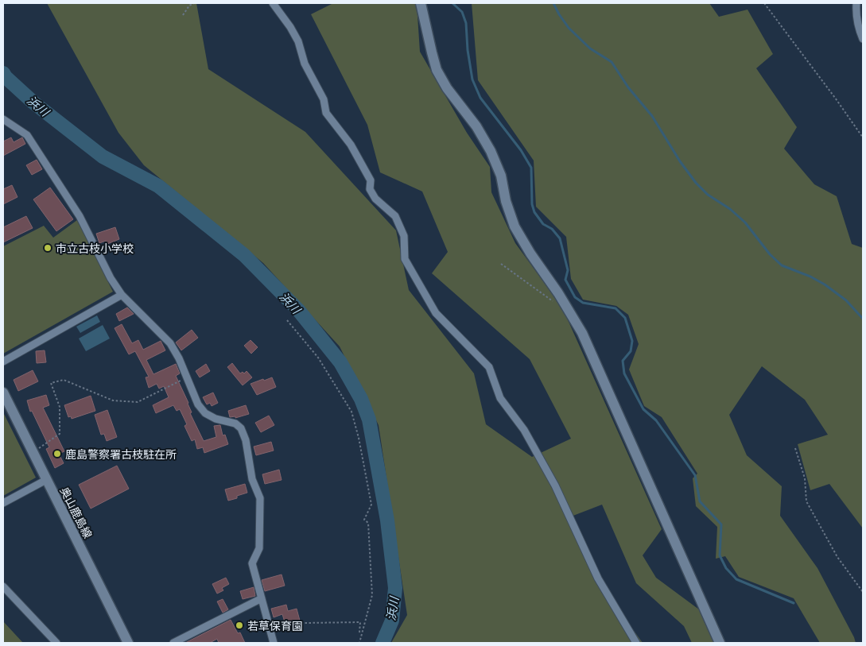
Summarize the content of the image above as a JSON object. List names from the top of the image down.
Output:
{
  "streets": {
    "street": ["奥山鹿島線"]
  },
  "water": ["浜川"],
  "places": ["市立古枝小学校", "鹿島警察署古枝駐在所", "若草保育園"]
}
